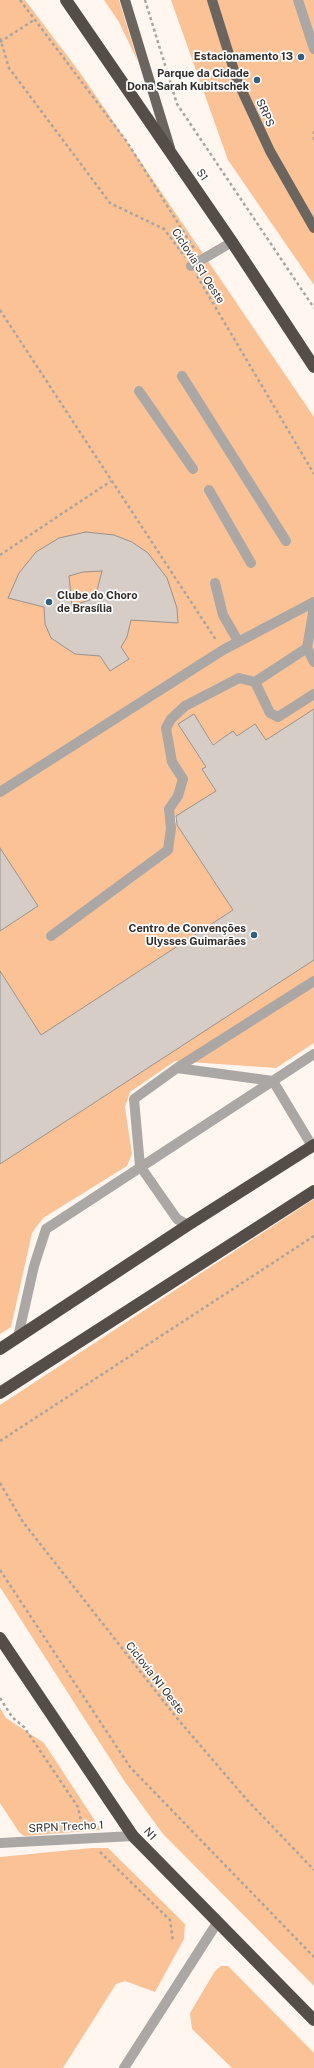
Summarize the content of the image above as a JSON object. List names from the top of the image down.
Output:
{
  "streets": {
    "highway": ["S1", "N1"],
    "main road": ["SRPS"],
    "lane": ["SRPN Trecho 1"],
    "path": ["Ciclovia S1 Oeste", "Ciclovia N1 Oeste"]
  },
  "crossings": [
    ["SRPN Trecho 1", "N1"]
  ],
  "places": [
    "Estacionamento 13",
    "Parque da Cidade Dona Sarah Kubitschek",
    "Clube do Choro de Brasília",
    "Centro de Convenções Ulysses Guimarães"
  ]
}
